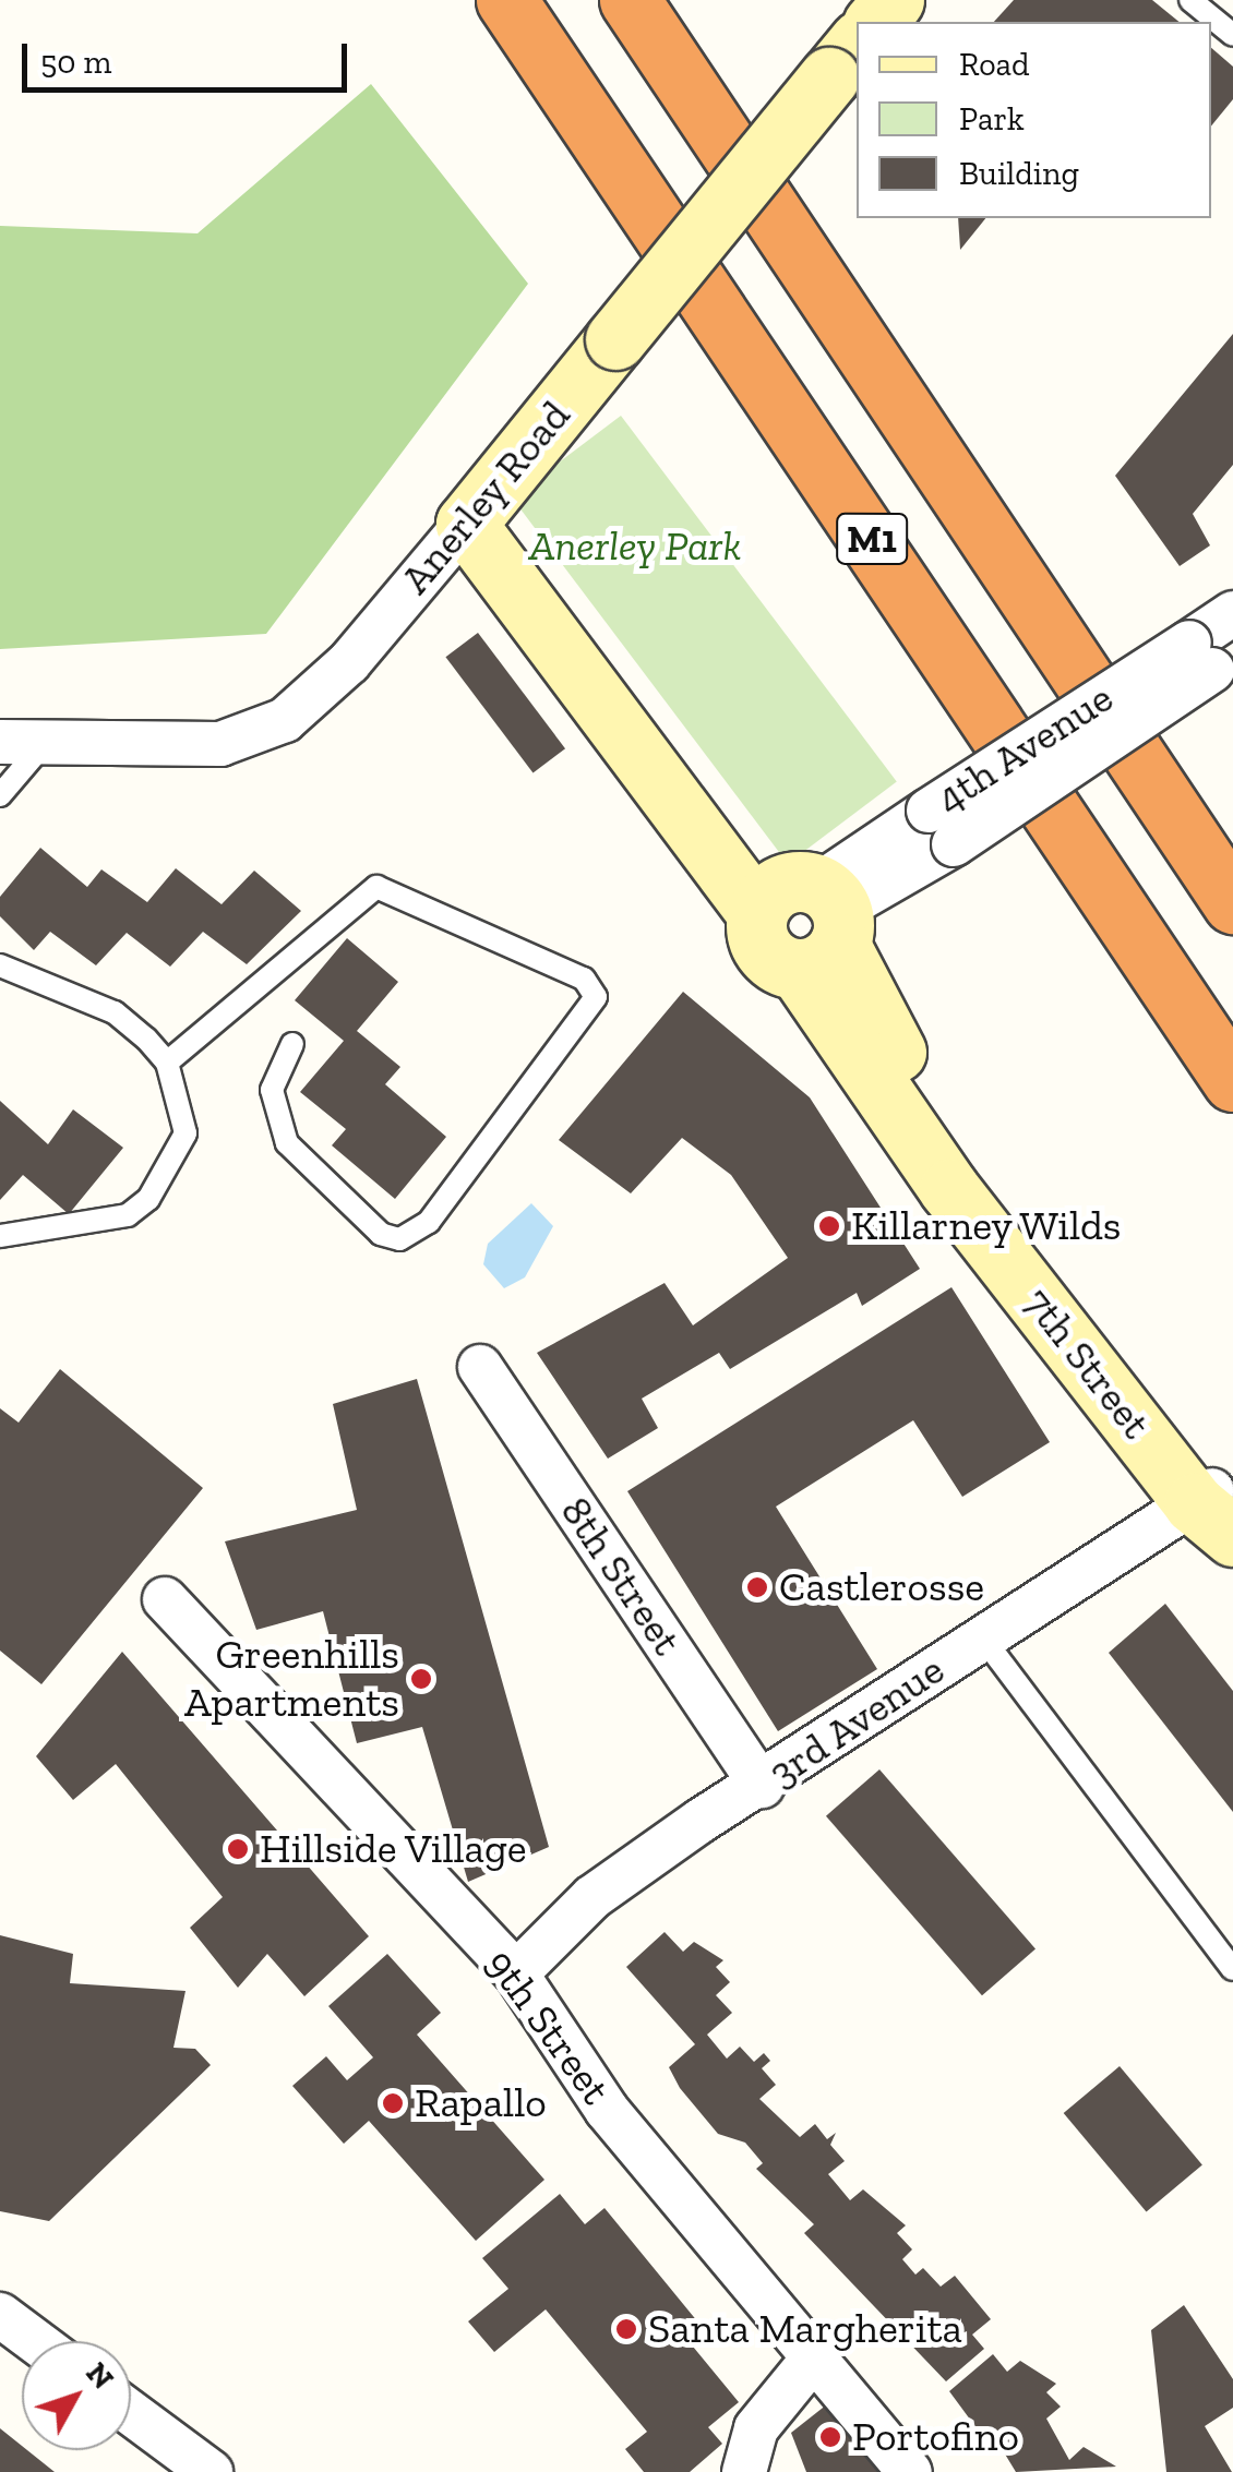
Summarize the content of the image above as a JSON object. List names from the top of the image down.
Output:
{
  "streets": {
    "highway": ["M1"],
    "street": [
      "Anerley Road",
      "4th Avenue",
      "7th Street",
      "8th Street",
      "3rd Avenue",
      "9th Street"
    ]
  },
  "crossings": [
    ["Anerley Road", "7th Street"],
    ["4th Avenue", "7th Street"],
    ["7th Street", "3rd Avenue"],
    ["8th Street", "3rd Avenue"],
    ["3rd Avenue", "9th Street"]
  ],
  "parks": ["Anerley Park"],
  "places": [
    "Killarney Wilds",
    "Castlerosse",
    "Greenhills Apartments",
    "Hillside Village",
    "Rapallo",
    "Santa Margherita",
    "Portofino"
  ],
  "legend": ["Road", "Park", "Building"],
  "scale_bar": "50 m",
  "north": "top right"
}
